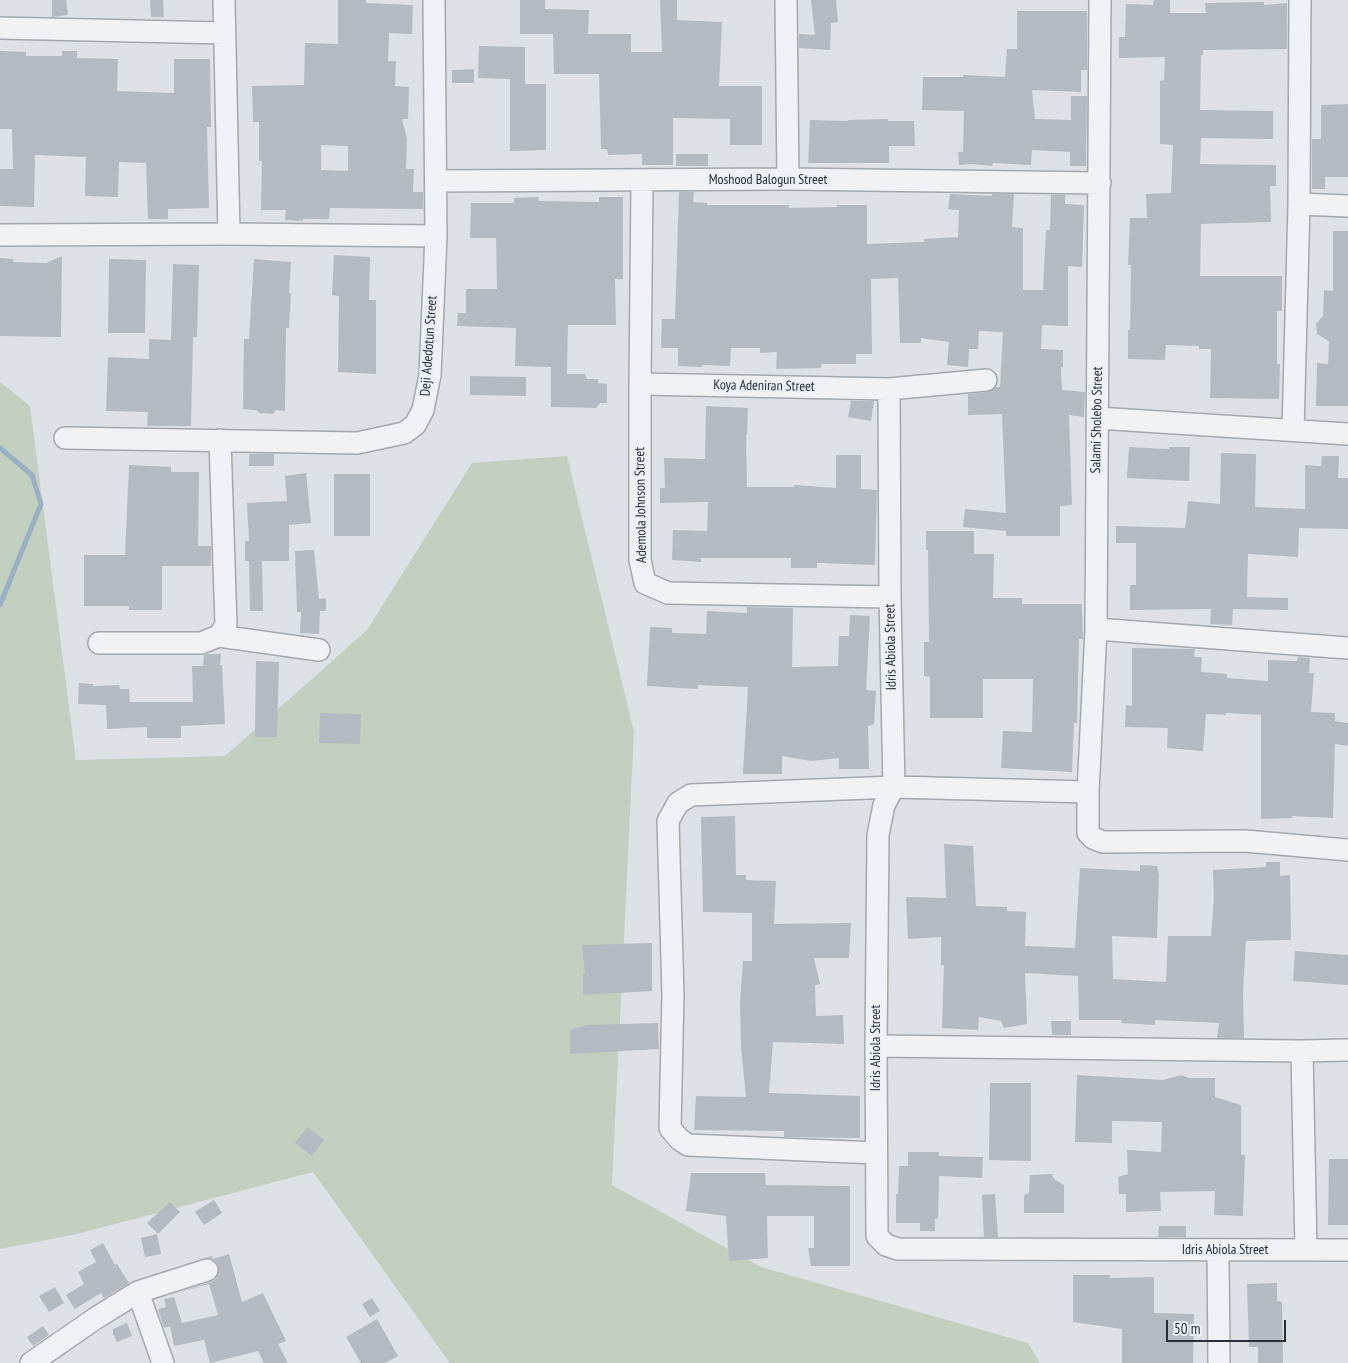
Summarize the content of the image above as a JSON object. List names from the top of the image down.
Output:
{
  "streets": {
    "street": [
      "Moshood Balogun Street",
      "Deji Adedotun Street",
      "Koya Adeniran Street",
      "Salami Sholebo Street",
      "Ademola Johnson Street",
      "Idris Abiola Street"
    ]
  },
  "crossings": [
    ["Moshood Balogun Street", "Deji Adedotun Street"],
    ["Moshood Balogun Street", "Salami Sholebo Street"],
    ["Moshood Balogun Street", "Ademola Johnson Street"],
    ["Koya Adeniran Street", "Ademola Johnson Street"],
    ["Koya Adeniran Street", "Idris Abiola Street"],
    ["Ademola Johnson Street", "Idris Abiola Street"]
  ],
  "scale_bar": "50 m"
}
